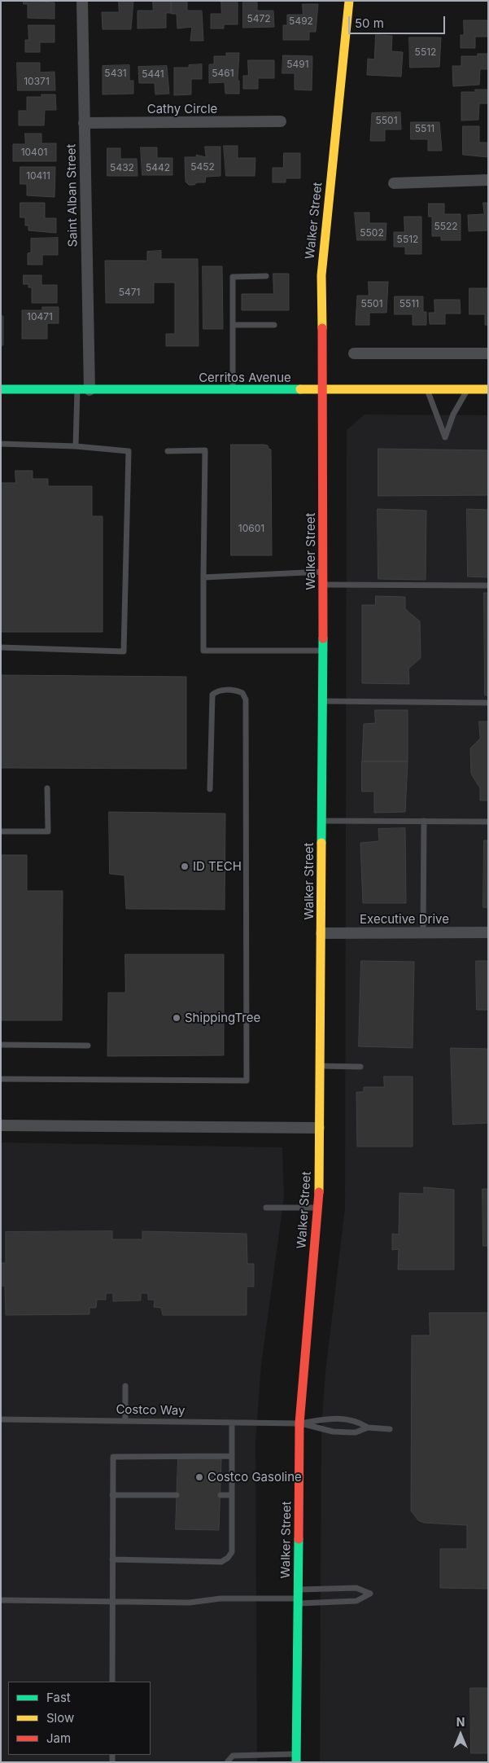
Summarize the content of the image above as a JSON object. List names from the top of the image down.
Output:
{
  "streets": {
    "main road": ["Walker Street", "Cerritos Avenue"],
    "street": ["Cathy Circle", "Saint Alban Street", "Executive Drive"],
    "lane": ["Costco Way"]
  },
  "crossings": [
    ["Cathy Circle", "Saint Alban Street"],
    ["Saint Alban Street", "Cerritos Avenue"],
    ["Walker Street", "Cerritos Avenue"],
    ["Walker Street", "Executive Drive"],
    ["Walker Street", "Costco Way"]
  ],
  "places": ["ID TECH", "ShippingTree", "Costco Gasoline"],
  "house_numbers": [
    "5472",
    "5492",
    "5512",
    "5491",
    "5431",
    "5461",
    "5441",
    "10371",
    "5501",
    "5511",
    "10401",
    "5452",
    "5432",
    "5442",
    "10411",
    "5522",
    "5502",
    "5512",
    "5471",
    "5501",
    "5511",
    "10471",
    "10601"
  ],
  "legend": ["Fast", "Slow", "Jam"],
  "scale_bar": "50 m",
  "north": "top"
}
